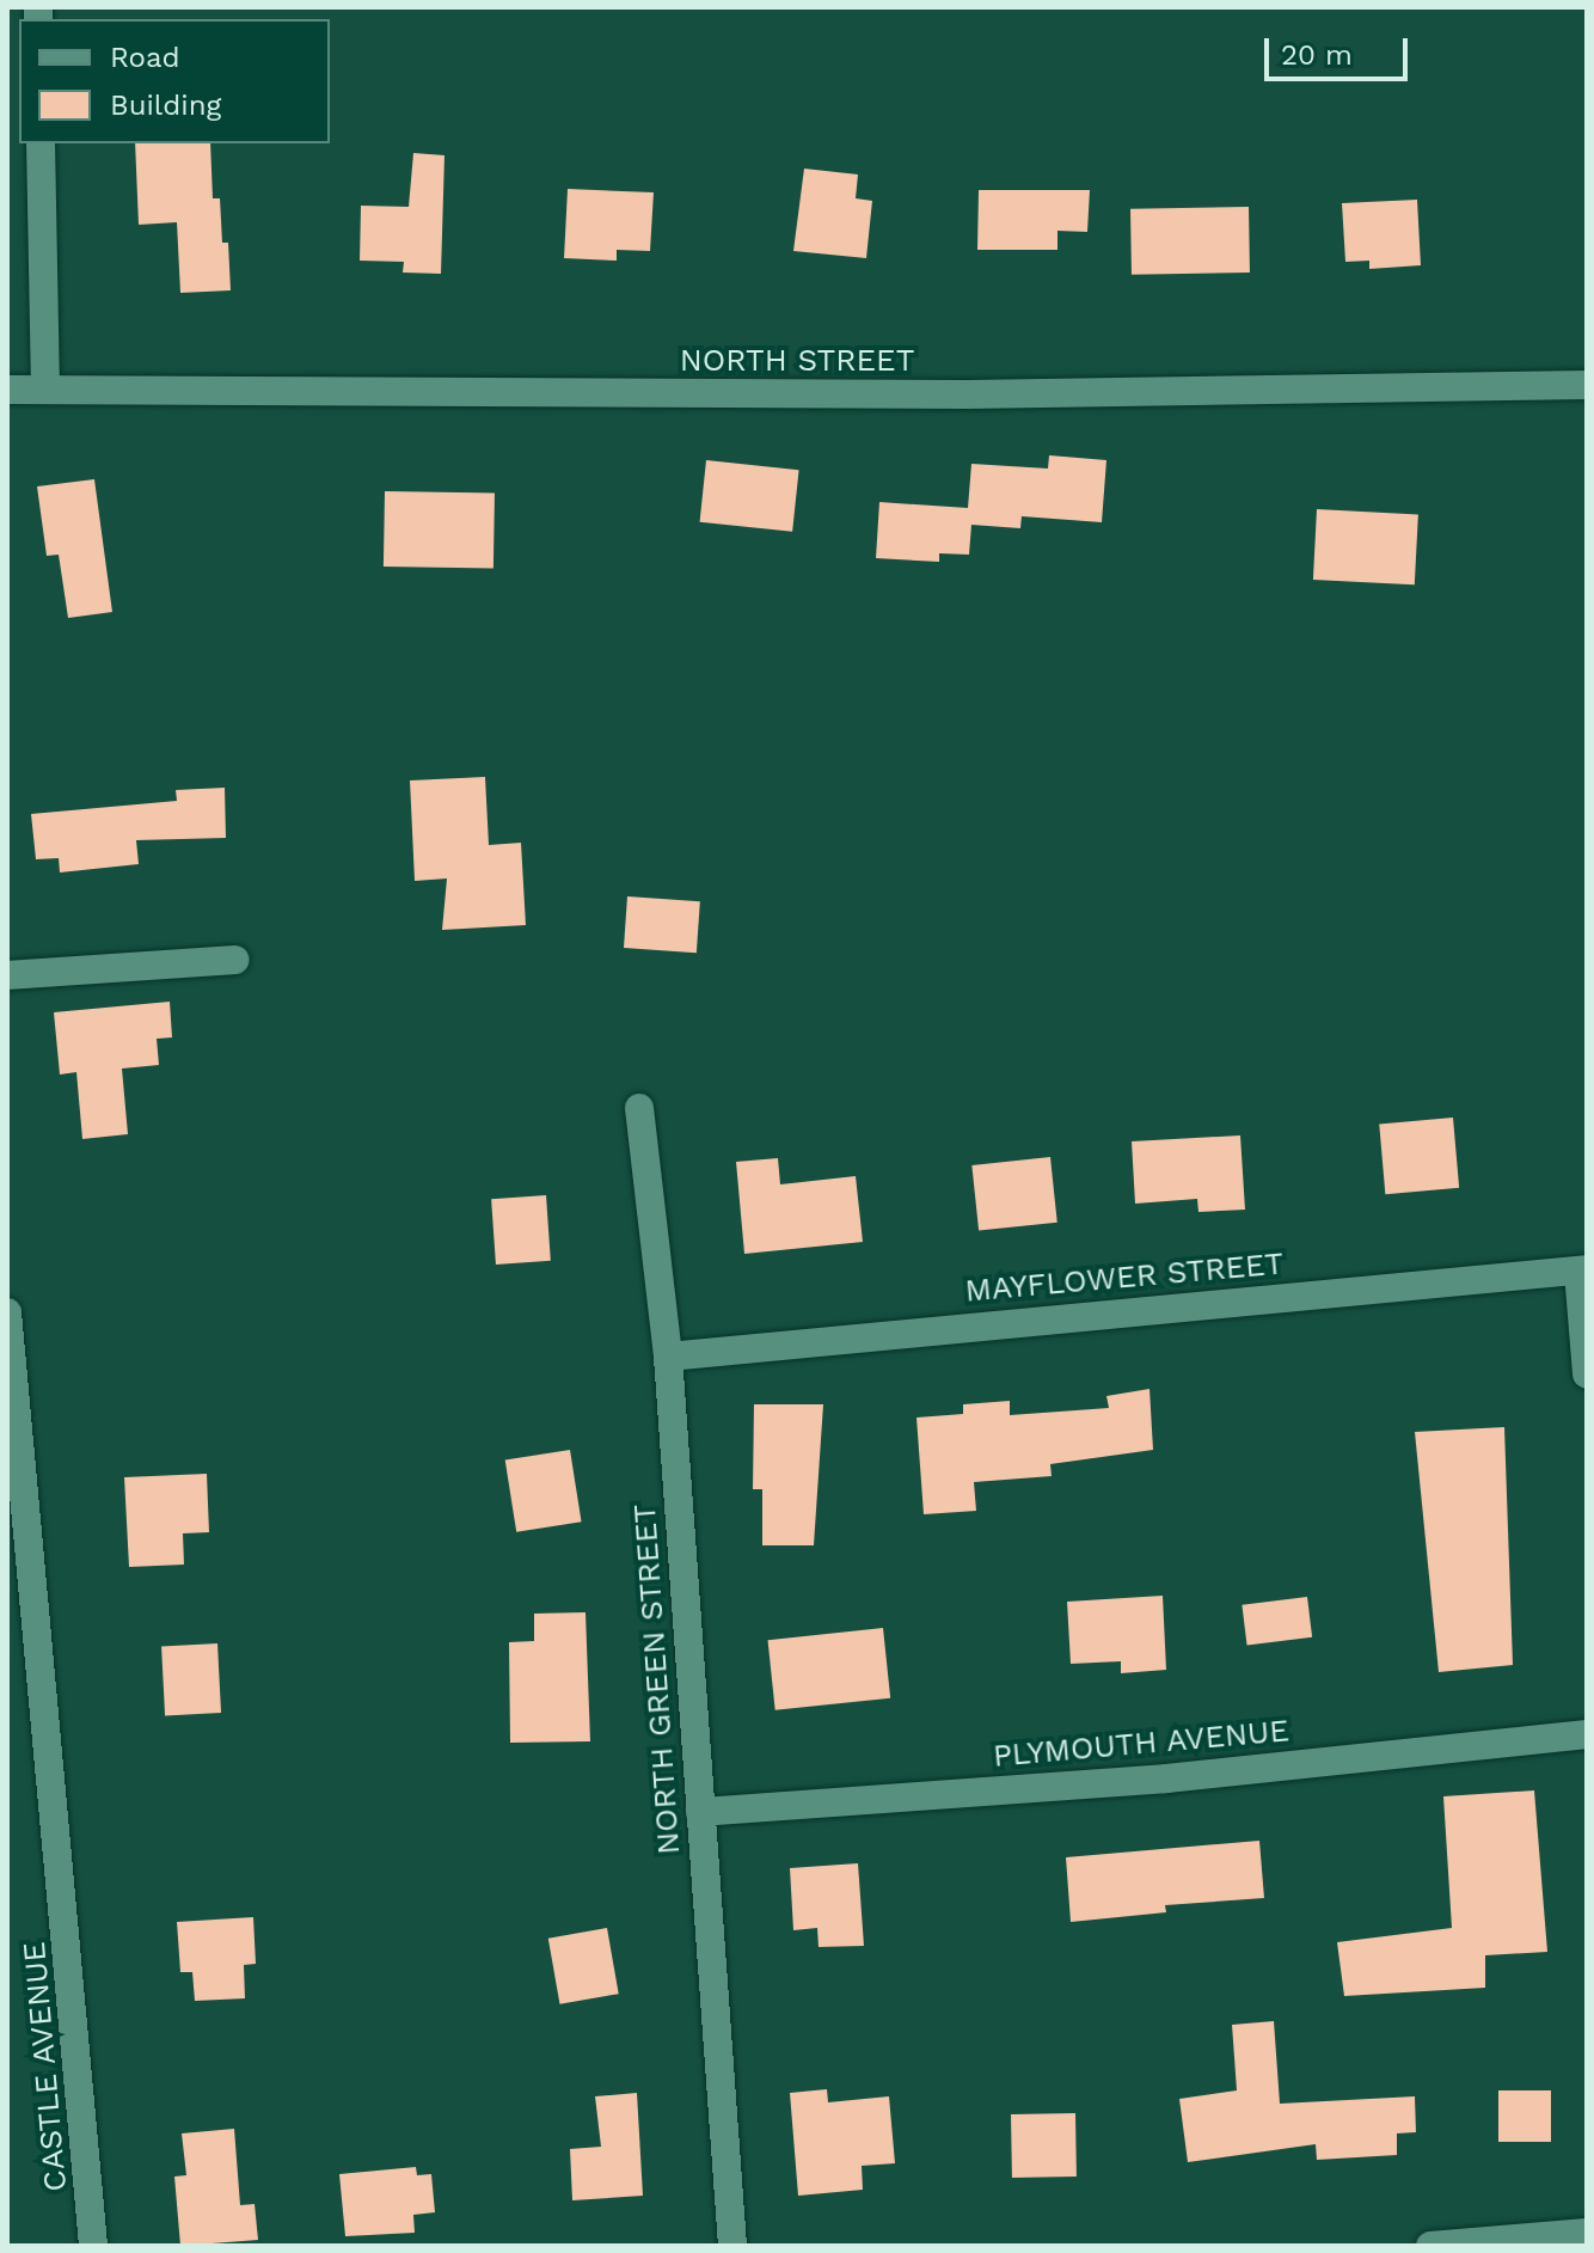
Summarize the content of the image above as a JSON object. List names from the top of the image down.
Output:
{
  "streets": {
    "street": [
      "NORTH STREET",
      "MAYFLOWER STREET",
      "NORTH GREEN STREET",
      "PLYMOUTH AVENUE",
      "CASTLE AVENUE"
    ]
  },
  "crossings": [
    ["MAYFLOWER STREET", "NORTH GREEN STREET"],
    ["NORTH GREEN STREET", "PLYMOUTH AVENUE"]
  ],
  "legend": ["Road", "Building"],
  "scale_bar": "20 m"
}
